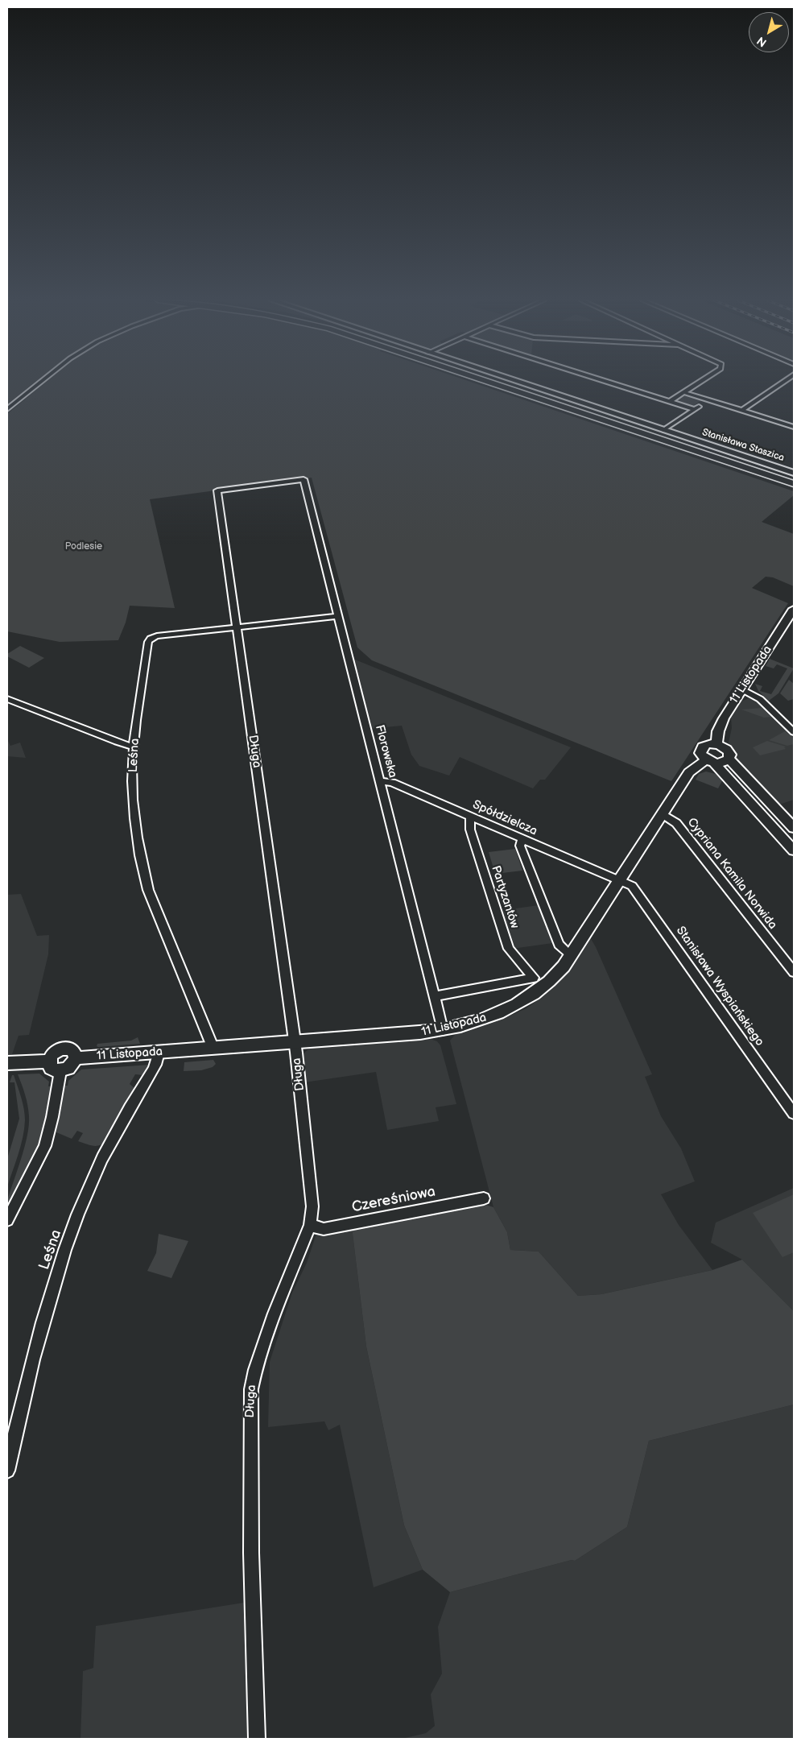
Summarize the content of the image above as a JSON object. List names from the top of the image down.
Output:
{
  "streets": {
    "street": [
      "Stanisława Staszica",
      "11 Listopada",
      "Długa",
      "Florowska",
      "Leśna",
      "Spółdzielcza",
      "Cypriana Kamila Norwida",
      "Partyzantów",
      "Stanisława Wyspiańskiego",
      "Czereśniowa"
    ]
  },
  "crossings": [
    ["11 Listopada", "Długa"],
    ["11 Listopada", "Florowska"],
    ["11 Listopada", "Leśna"],
    ["11 Listopada", "Spółdzielcza"],
    ["11 Listopada", "Cypriana Kamila Norwida"],
    ["11 Listopada", "Stanisława Wyspiańskiego"],
    ["Długa", "Florowska"],
    ["Długa", "Leśna"],
    ["Długa", "Czereśniowa"],
    ["Florowska", "Leśna"],
    ["Florowska", "Spółdzielcza"],
    ["Florowska", "Partyzantów"],
    ["Spółdzielcza", "Partyzantów"],
    ["Spółdzielcza", "Stanisława Wyspiańskiego"]
  ],
  "parks": ["Podlesie"],
  "north": "bottom left"
}
